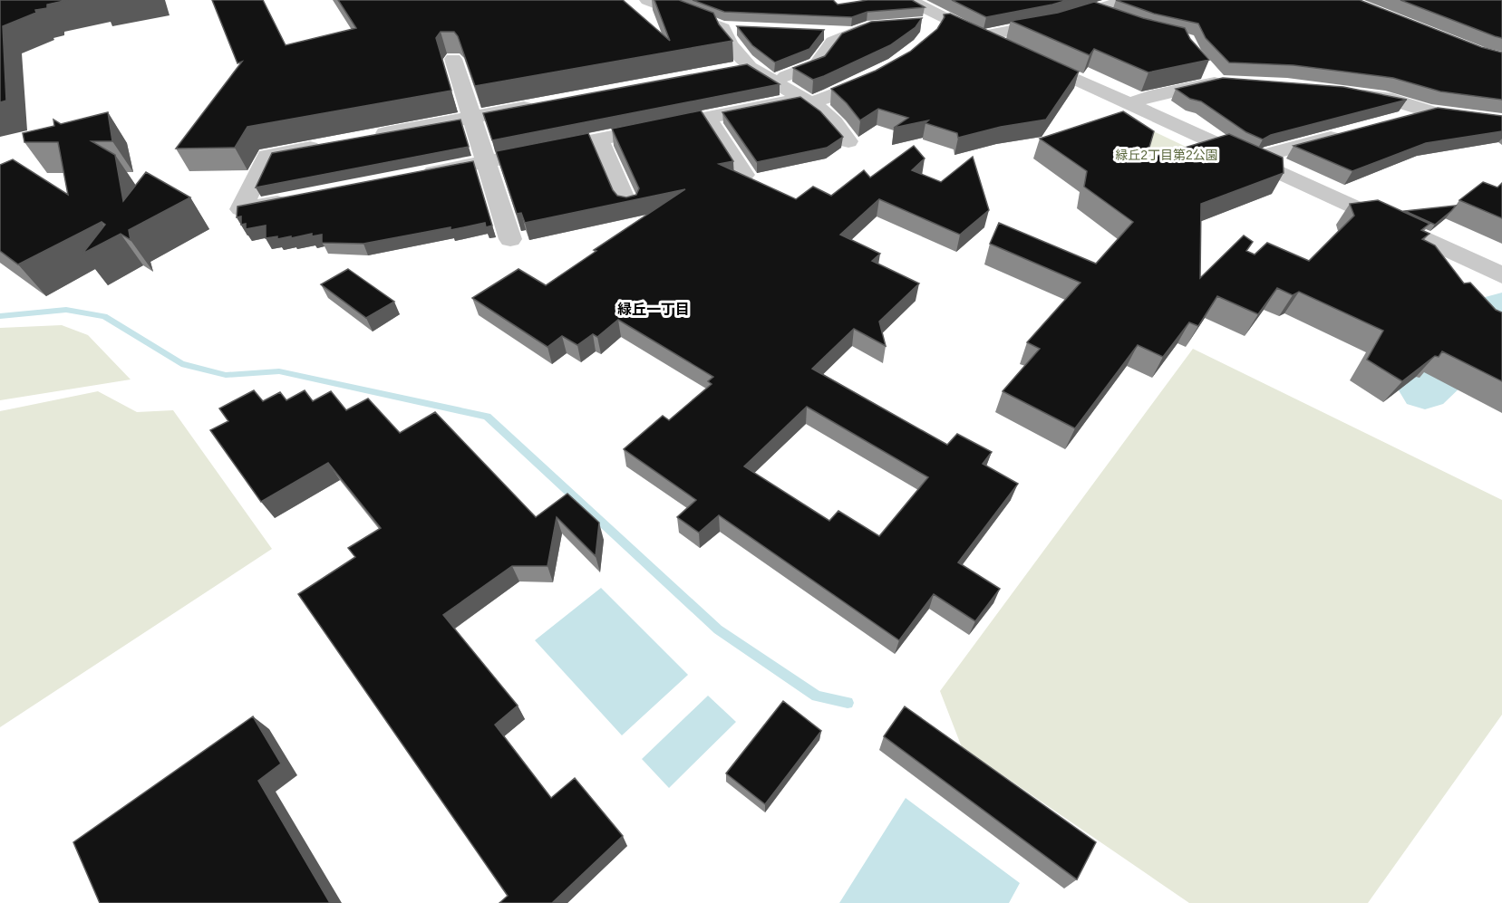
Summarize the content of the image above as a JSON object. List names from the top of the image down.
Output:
{
  "districts": ["緑丘一丁目"],
  "parks": ["緑丘2丁目第2公園"]
}
